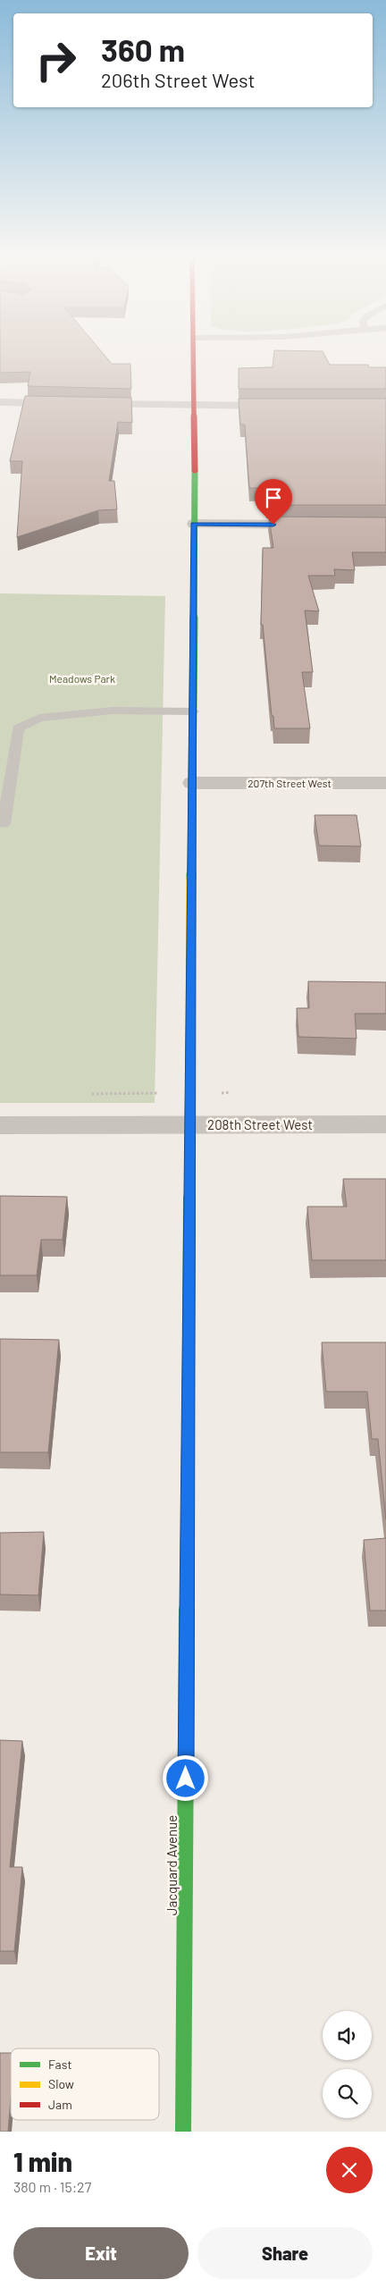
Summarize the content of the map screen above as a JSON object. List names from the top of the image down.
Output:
{
  "streets": {
    "street": ["207th Street West", "208th Street West", "Jacquard Avenue"]
  },
  "crossings": [
    ["207th Street West", "Jacquard Avenue"],
    ["208th Street West", "Jacquard Avenue"]
  ],
  "parks": ["Meadows Park"],
  "legend": ["Fast", "Slow", "Jam"],
  "page": {
    "turn": ["360 m", "206th Street West"],
    "heading": ["1 min", "380 m · 15:27"],
    "buttons": ["Exit", "Share"]
  }
}
